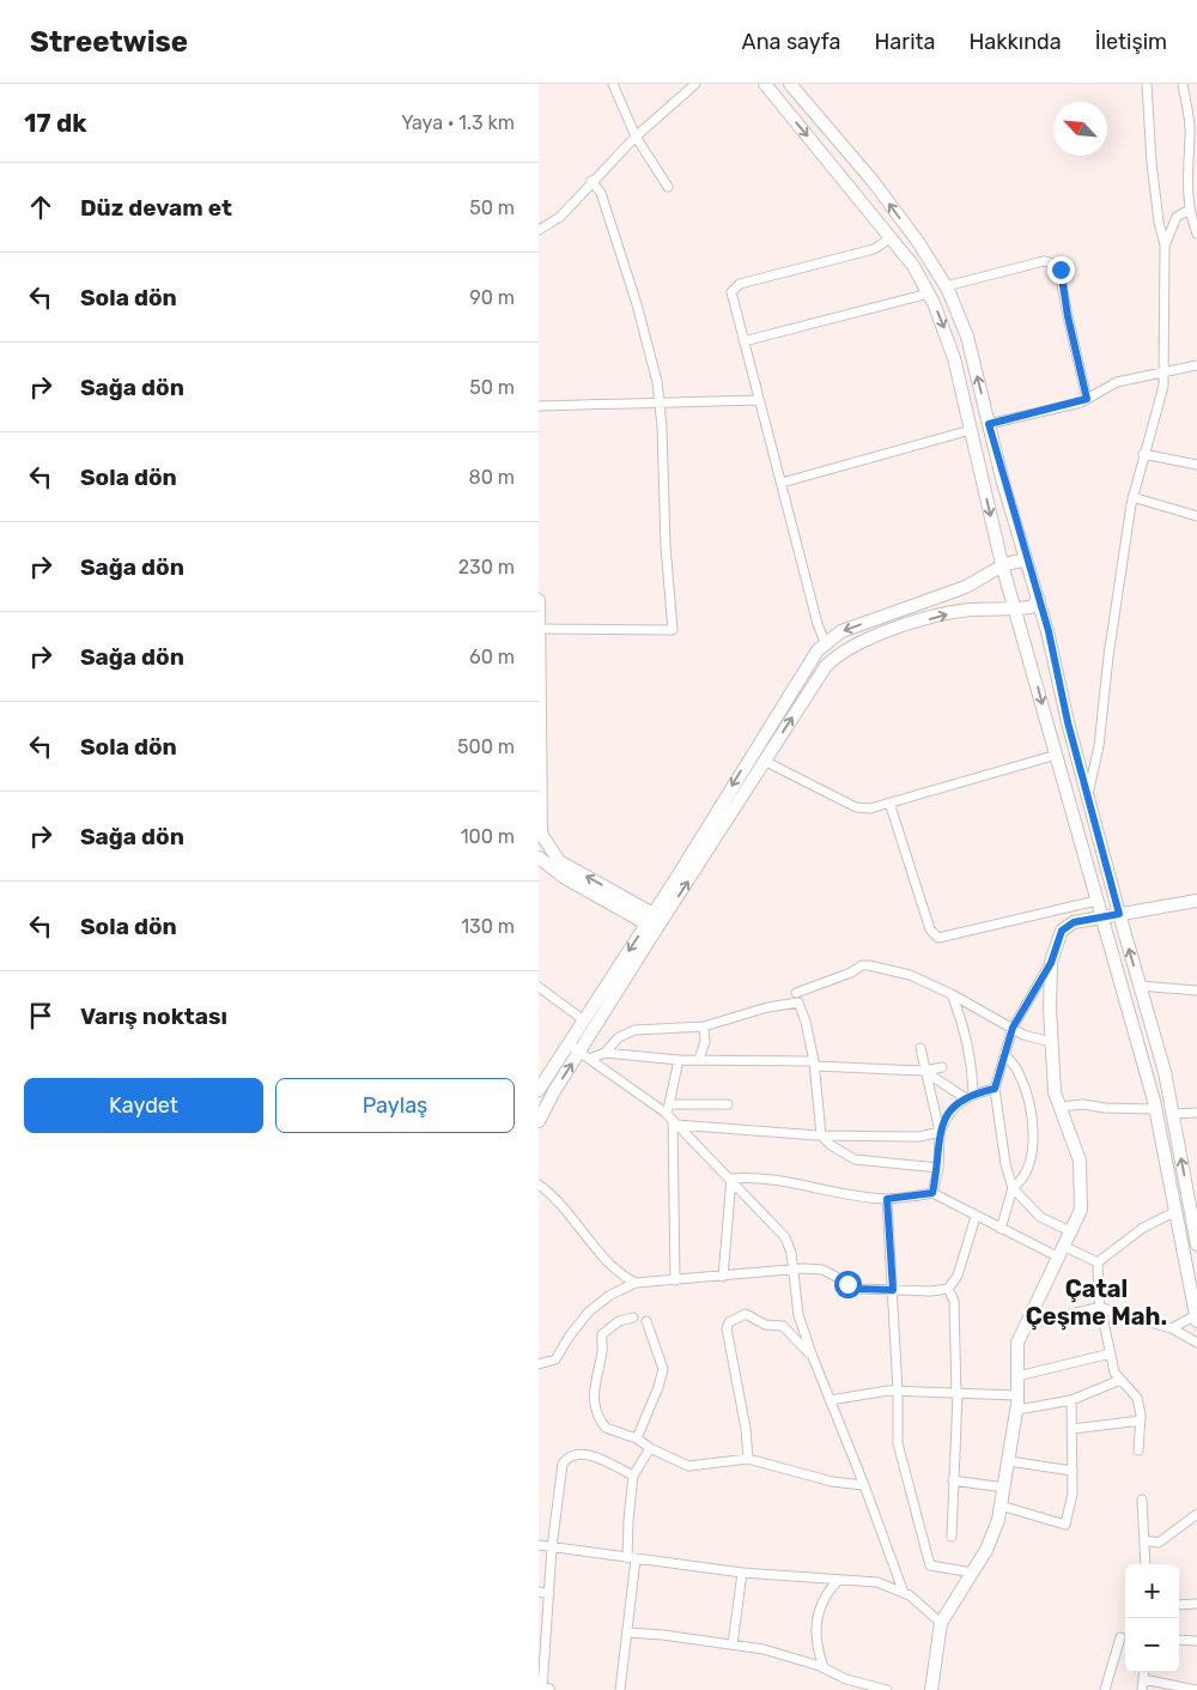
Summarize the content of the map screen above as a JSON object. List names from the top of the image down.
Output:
{
  "districts": ["Çatal Çeşme Mah."],
  "north": "top left",
  "page": {
    "header": "Streetwise",
    "nav": [
      "Ana sayfa",
      "Harita",
      "Hakkında",
      "İletişim"
    ],
    "heading": ["17 dk", "Yaya · 1.3 km"],
    "list": [
      ["Düz devam et", "50 m"],
      ["Sola dön", "90 m"],
      ["Sağa dön", "50 m"],
      ["Sola dön", "80 m"],
      ["Sağa dön", "230 m"],
      ["Sağa dön", "60 m"],
      ["Sola dön", "500 m"],
      ["Sağa dön", "100 m"],
      ["Sola dön", "130 m"],
      "Varış noktası"
    ],
    "buttons": ["Kaydet", "Paylaş"],
    "map_buttons": ["+", "−"]
  }
}
